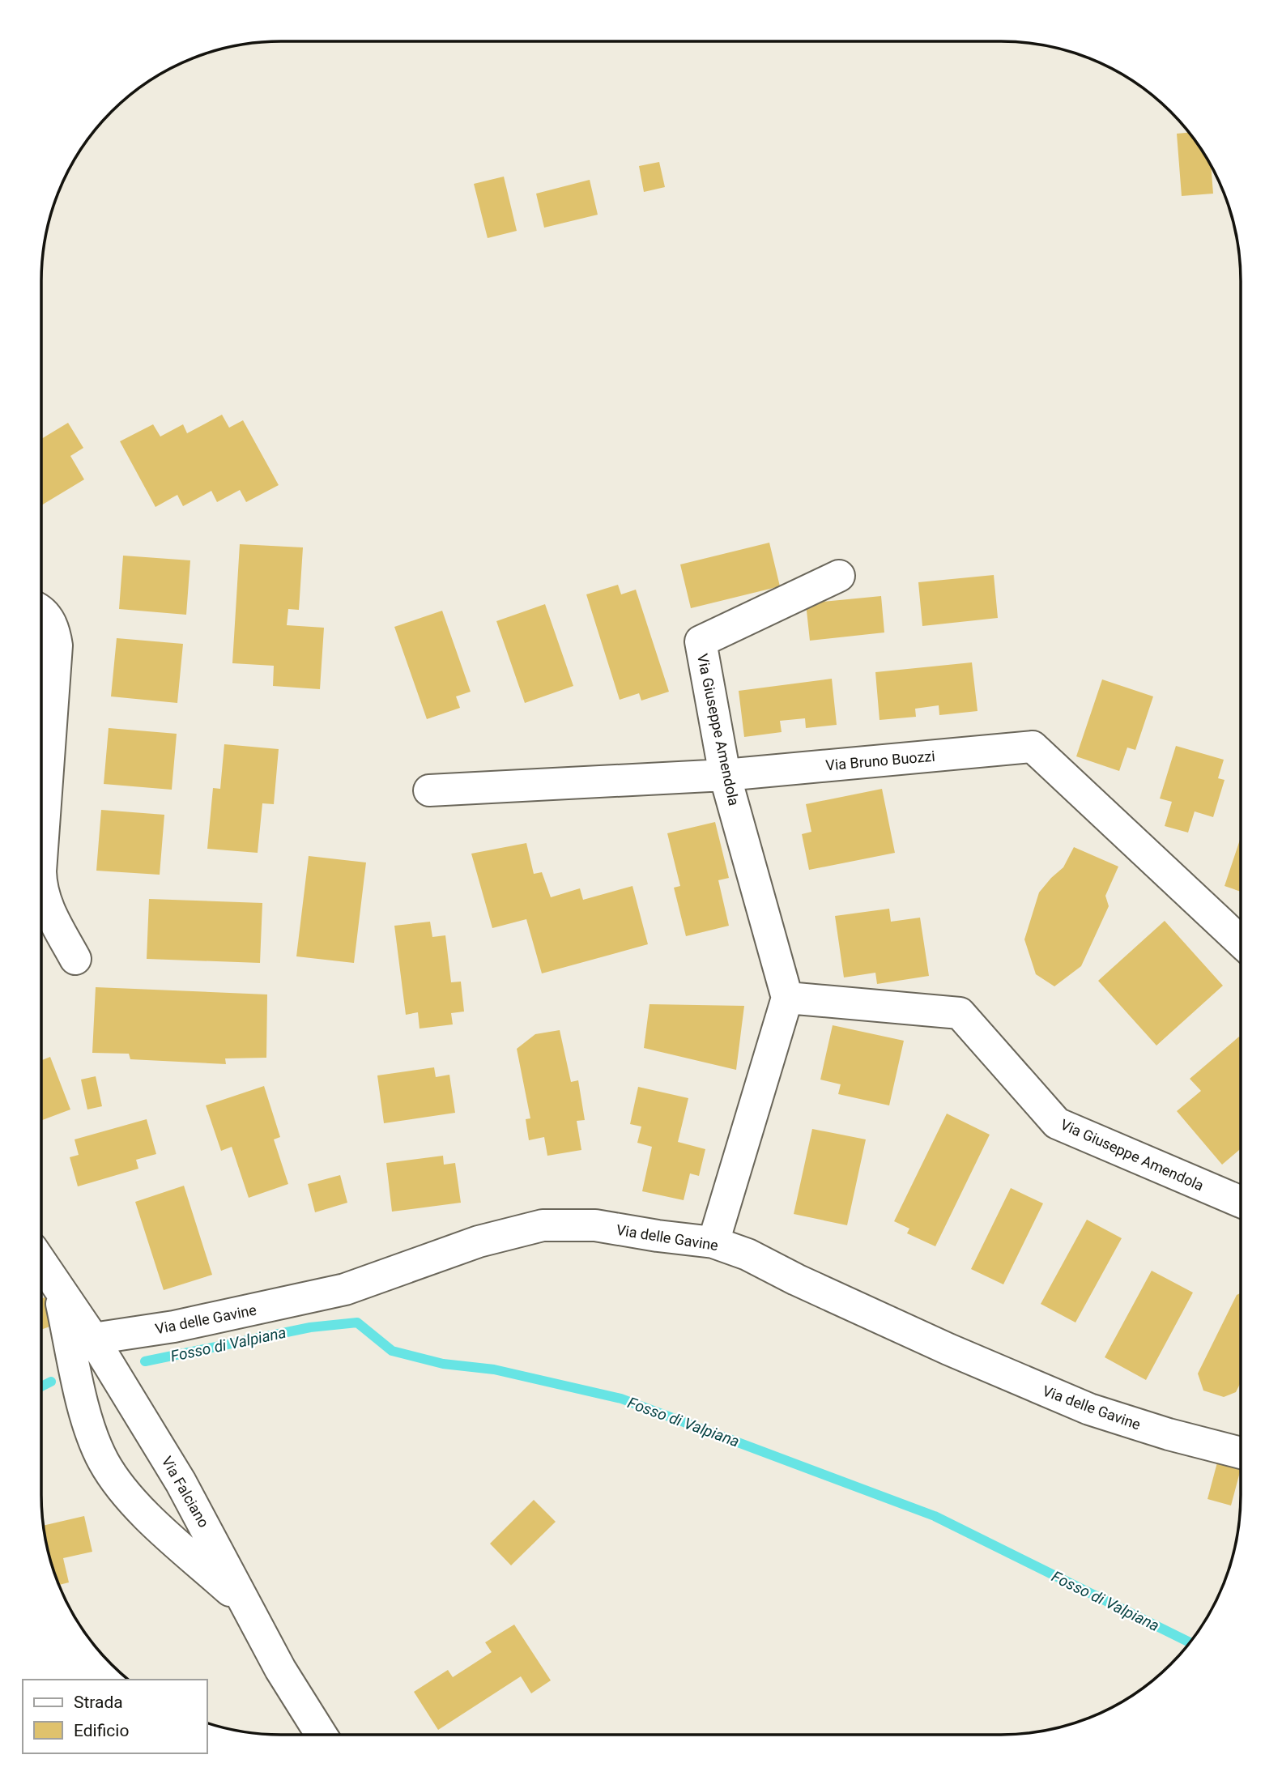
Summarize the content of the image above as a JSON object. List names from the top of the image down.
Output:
{
  "streets": {
    "street": [
      "Via Giuseppe Amendola",
      "Via Bruno Buozzi",
      "Via delle Gavine",
      "Via Falciano"
    ]
  },
  "crossings": [
    ["Via Giuseppe Amendola", "Via Bruno Buozzi"],
    ["Via delle Gavine", "Via Falciano"]
  ],
  "water": ["Fosso di Valpiana"],
  "legend": ["Strada", "Edificio"]
}
